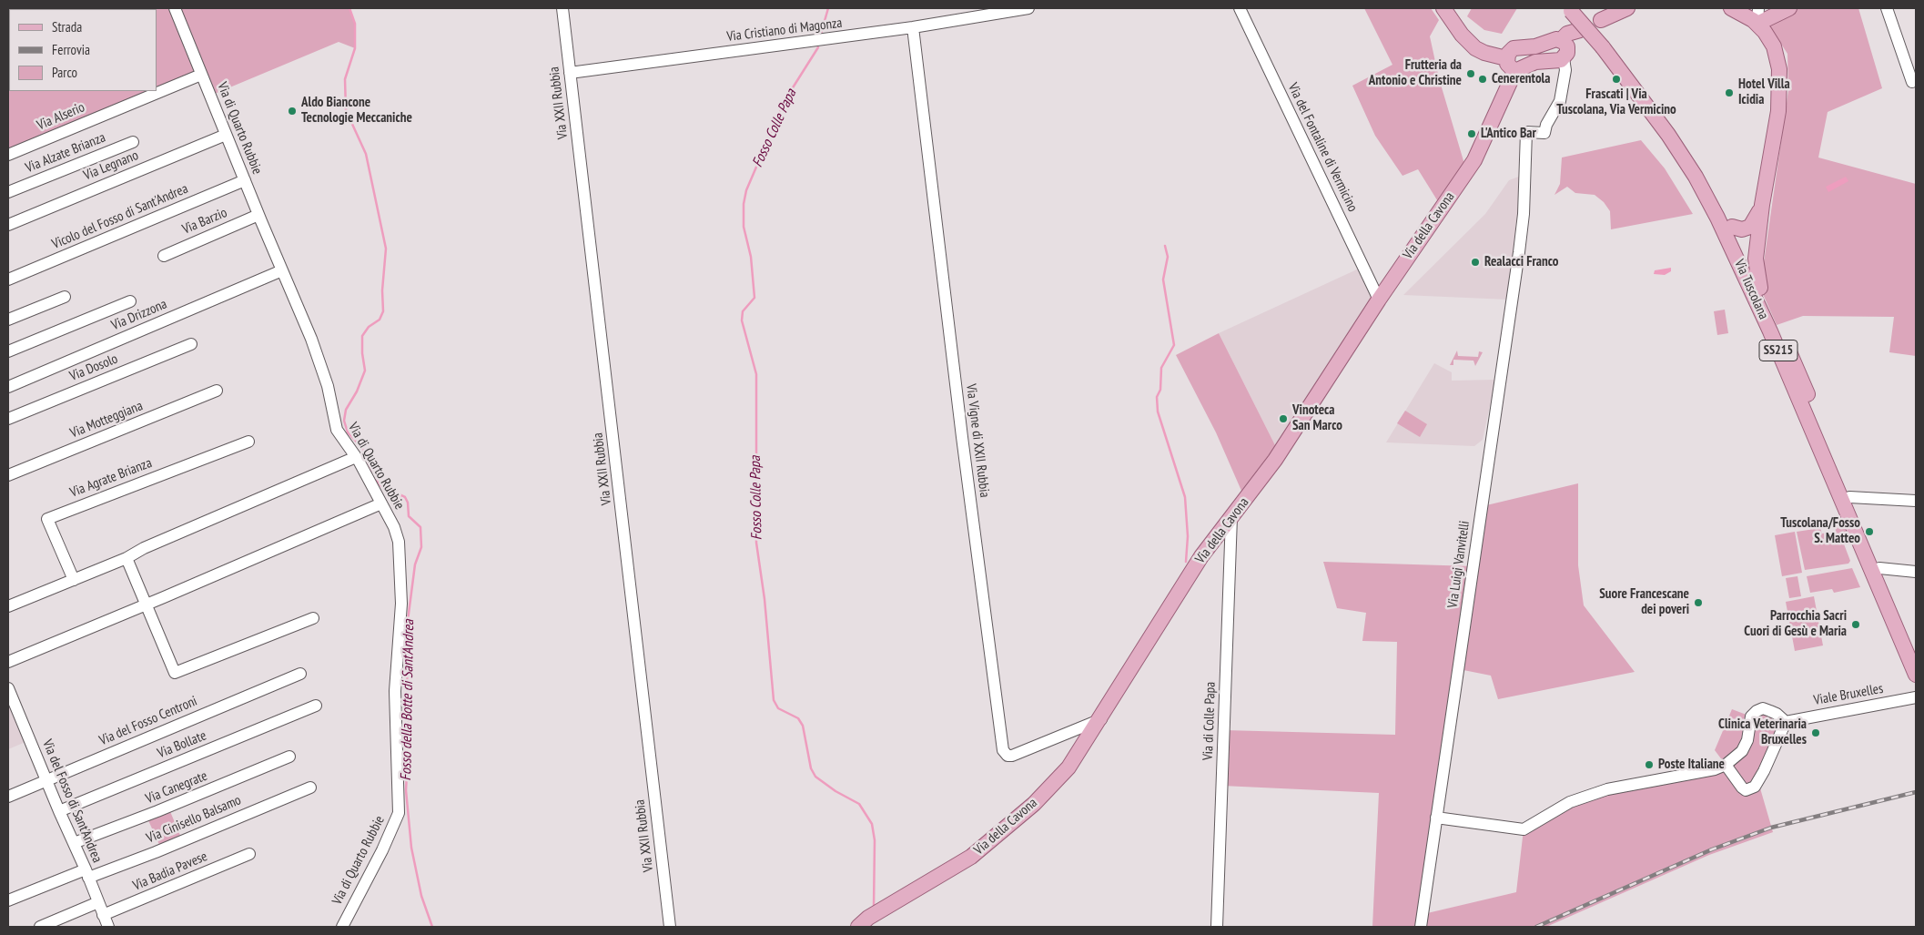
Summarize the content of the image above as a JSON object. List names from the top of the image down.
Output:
{
  "streets": {
    "main road": ["Via della Cavona", "Via Tuscolana", "SS215"],
    "street": [
      "Via Cristiano di Magonza",
      "Via XXII Rubbia",
      "Via Alserio",
      "Via di Quarto Rubbie",
      "Via del Fontaline di Vermicino",
      "Via Alzate Brianza",
      "Via Legnano",
      "Vicolo del Fosso di Sant'Andrea",
      "Via Barzio",
      "Via Drizzona",
      "Via Dosolo",
      "Via Motteggiana",
      "Via Vigne di XXII Rubbia",
      "Via Agrate Brianza",
      "Via Luigi Vanvitelli",
      "Viale Bruxelles",
      "Via del Fosso Centroni",
      "Via di Colle Papa",
      "Via Bollate",
      "Via Canegrate",
      "Via del Fosso di Sant'Andrea",
      "Via Cinisello Balsamo",
      "Via Badia Pavese"
    ]
  },
  "crossings": [
    ["Via Cristiano di Magonza", "Via XXII Rubbia"],
    ["Via Cristiano di Magonza", "Via Vigne di XXII Rubbia"],
    ["Via Alserio", "Via di Quarto Rubbie"],
    ["Via di Quarto Rubbie", "Via Legnano"],
    ["Via di Quarto Rubbie", "Vicolo del Fosso di Sant'Andrea"],
    ["Via di Quarto Rubbie", "Via Barzio"],
    ["Via di Quarto Rubbie", "Via Drizzona"],
    ["Via del Fontaline di Vermicino", "Via della Cavona"],
    ["Via della Cavona", "Via Vigne di XXII Rubbia"],
    ["Via della Cavona", "Via di Colle Papa"],
    ["Via del Fosso Centroni", "Via del Fosso di Sant'Andrea"],
    ["Via Bollate", "Via del Fosso di Sant'Andrea"],
    ["Via Canegrate", "Via del Fosso di Sant'Andrea"],
    ["Via del Fosso di Sant'Andrea", "Via Cinisello Balsamo"],
    ["Via del Fosso di Sant'Andrea", "Via Badia Pavese"]
  ],
  "water": ["Fosso Colle Papa", "Fosso della Botte di Sant'Andrea"],
  "places": [
    "Frutteria da Antonio e Christine",
    "Cenerentola",
    "Frascati | Via Tuscolana, Via Vermicino",
    "Hotel Villa Icidia",
    "Aldo Biancone Tecnologie Meccaniche",
    "L'Antico Bar",
    "Realacci Franco",
    "Vinoteca San Marco",
    "Tuscolana/Fosso S. Matteo",
    "Suore Francescane dei poveri",
    "Parrocchia Sacri Cuori di Gesù e Maria",
    "Clinica Veterinaria Bruxelles",
    "Poste Italiane"
  ],
  "legend": ["Strada", "Ferrovia", "Parco"]
}
